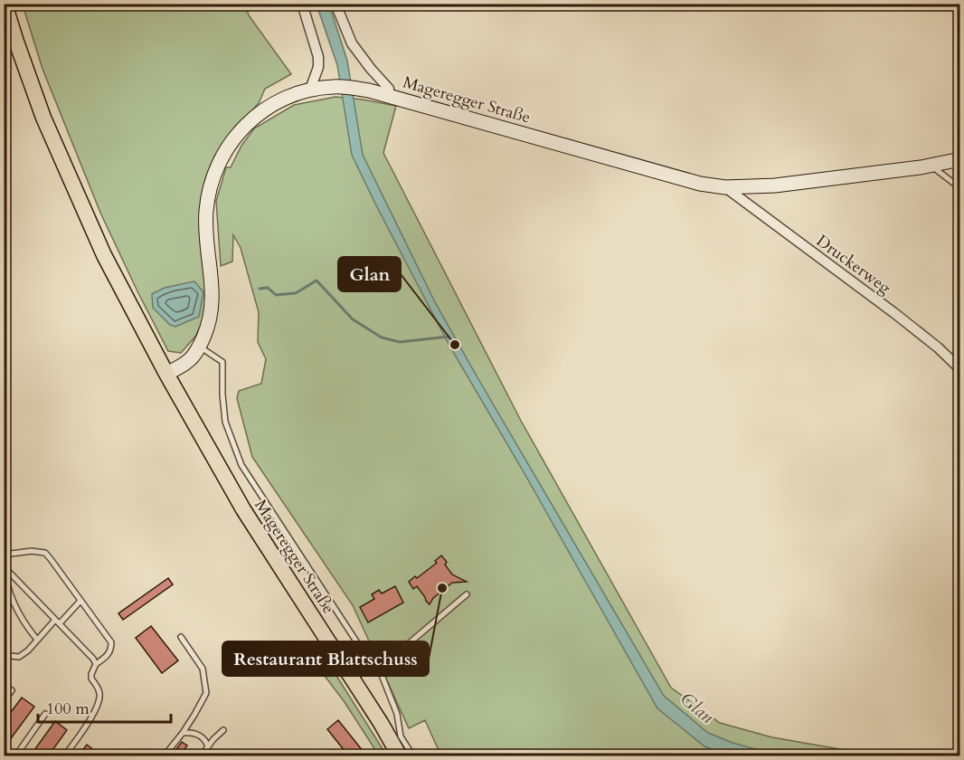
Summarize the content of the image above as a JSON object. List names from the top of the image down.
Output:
{
  "streets": {
    "main road": ["Mageregger Straße"],
    "street": ["Druckerweg"]
  },
  "crossings": [
    ["Mageregger Straße", "Druckerweg"]
  ],
  "water": ["Glan"],
  "places": ["Glan", "Restaurant Blattschuss"],
  "scale_bar": "100 m"
}
